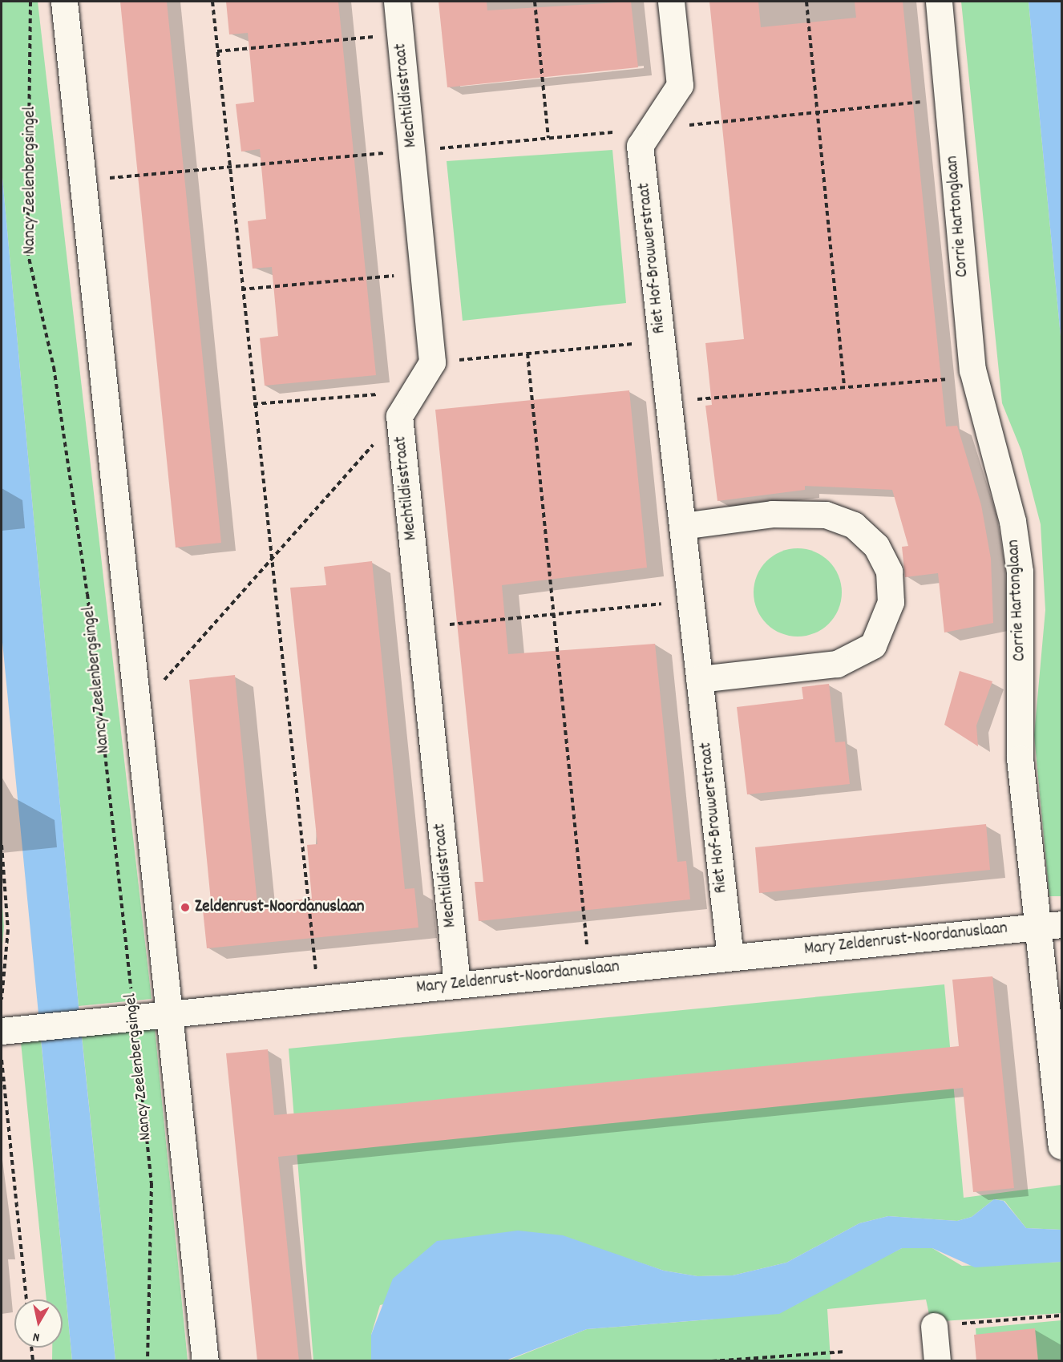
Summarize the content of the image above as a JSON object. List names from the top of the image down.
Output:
{
  "streets": {
    "street": [
      "Mechtildisstraat",
      "Corrie Hartonglaan",
      "Riet Hof-Brouwerstraat",
      "Mary Zeldenrust-Noordanuslaan"
    ],
    "path": ["Nancy Zeelenbergsingel"]
  },
  "crossings": [
    ["Mechtildisstraat", "Mary Zeldenrust-Noordanuslaan"],
    ["Nancy Zeelenbergsingel", "Mary Zeldenrust-Noordanuslaan"],
    ["Corrie Hartonglaan", "Mary Zeldenrust-Noordanuslaan"],
    ["Riet Hof-Brouwerstraat", "Mary Zeldenrust-Noordanuslaan"]
  ],
  "places": ["Zeldenrust-Noordanuslaan"],
  "north": "bottom"
}
